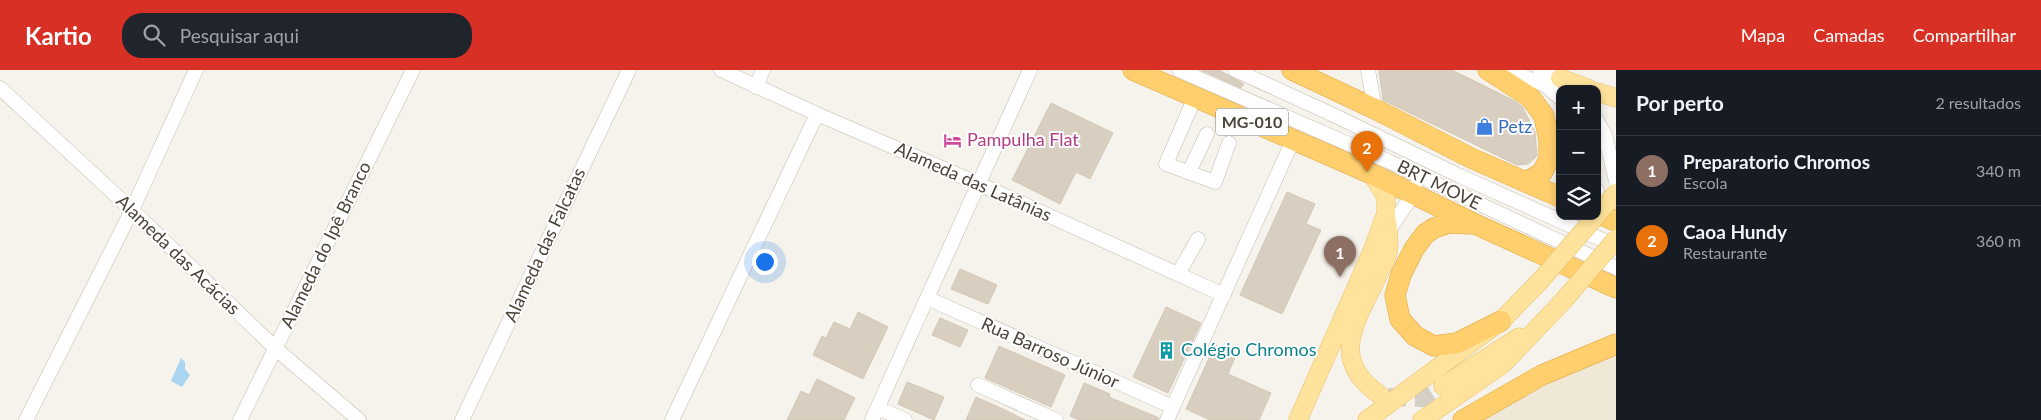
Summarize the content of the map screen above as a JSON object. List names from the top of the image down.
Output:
{
  "streets": {
    "highway": ["MG-010"],
    "street": [
      "Alameda das Latânias",
      "BRT MOVE",
      "Alameda do Ipê Branco",
      "Alameda das Falcatas",
      "Alameda das Acácias",
      "Rua Barroso Júnior"
    ]
  },
  "crossings": [
    ["Alameda do Ipê Branco", "Alameda das Acácias"]
  ],
  "places": {
    "shop": ["Petz"],
    "hotel": ["Pampulha Flat"],
    "building": ["Colégio Chromos"]
  },
  "page": {
    "header": "Kartio",
    "search": "Pesquisar aqui",
    "nav": ["Mapa", "Camadas", "Compartilhar"],
    "heading": ["Por perto", "2 resultados"],
    "map_buttons": ["+", "−"],
    "pins": ["2", "1"],
    "list": [
      {
        "mark": "1",
        "name": "Preparatorio Chromos",
        "note": "Escola",
        "value": "340 m"
      },
      {
        "mark": "2",
        "name": "Caoa Hundy",
        "note": "Restaurante",
        "value": "360 m"
      }
    ]
  }
}
